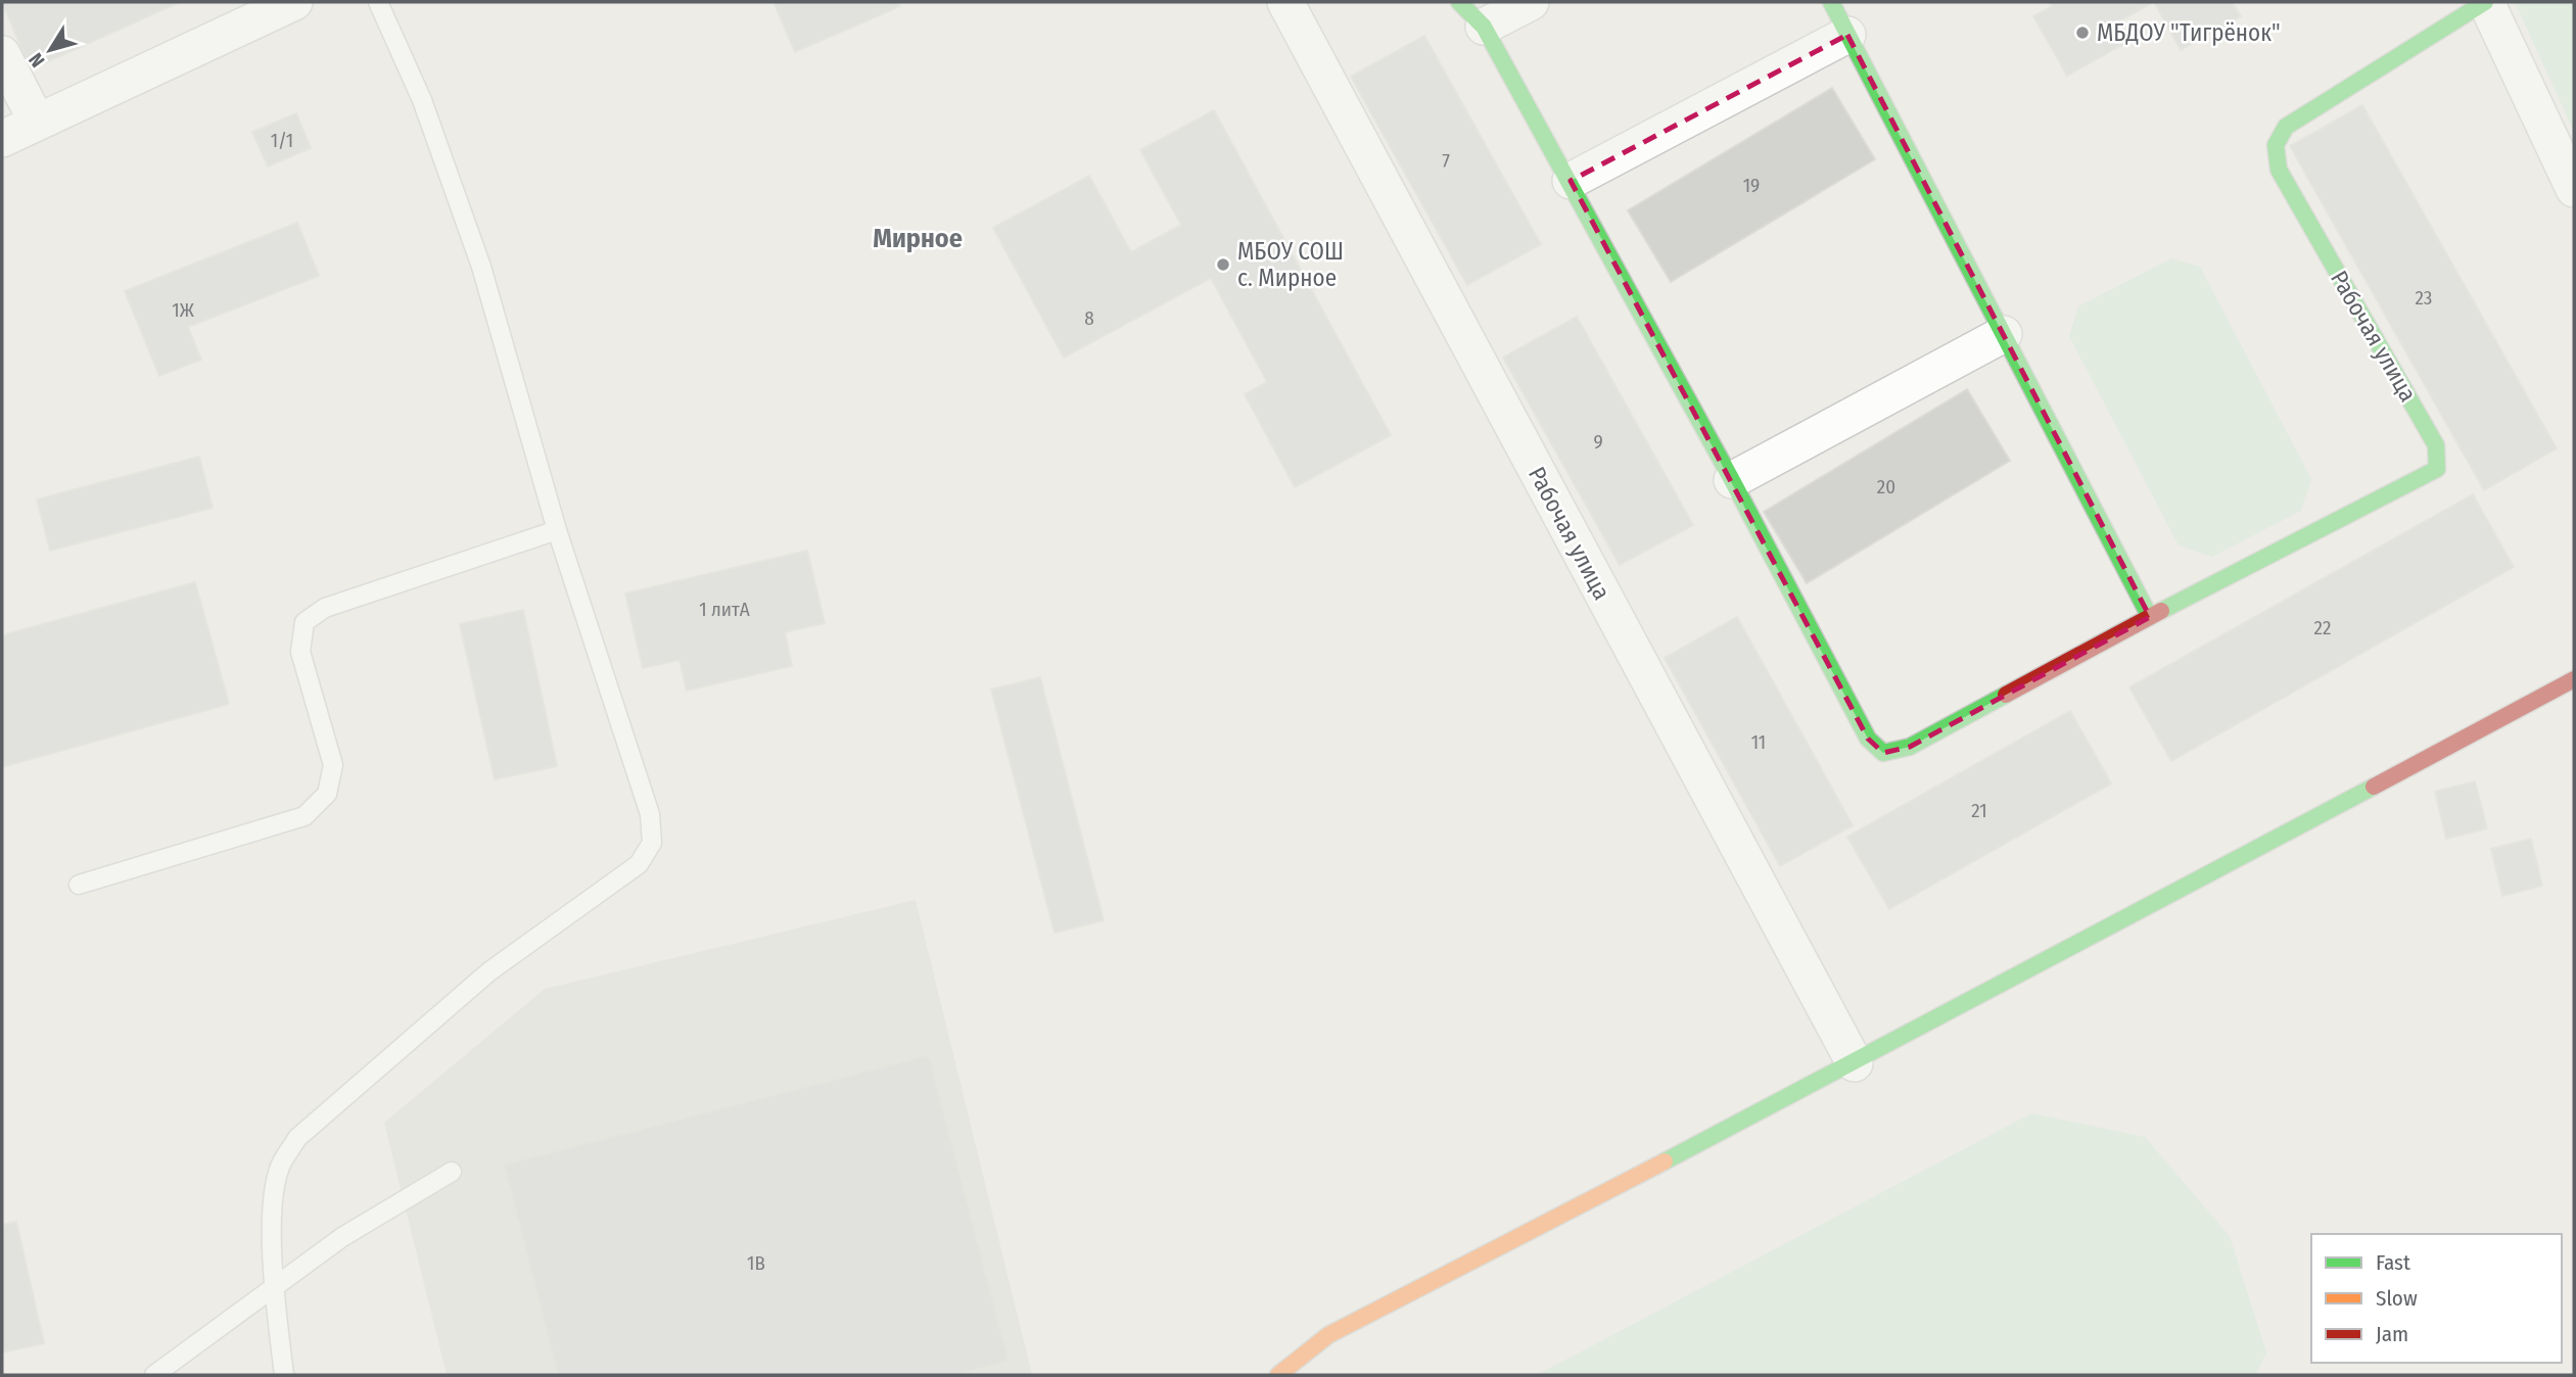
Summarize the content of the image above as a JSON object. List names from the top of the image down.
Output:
{
  "streets": {
    "street": ["Рабочая улица"]
  },
  "districts": ["Мирное"],
  "places": ["МБДОУ \"Тигрёнок\"", "МБОУ СОШ с. Мирное"],
  "house_numbers": [
    "1/1",
    "7",
    "19",
    "23",
    "1Ж",
    "8",
    "9",
    "20",
    "1 литА",
    "22",
    "11",
    "21",
    "1В"
  ],
  "legend": ["Fast", "Slow", "Jam"],
  "north": "bottom left"
}
